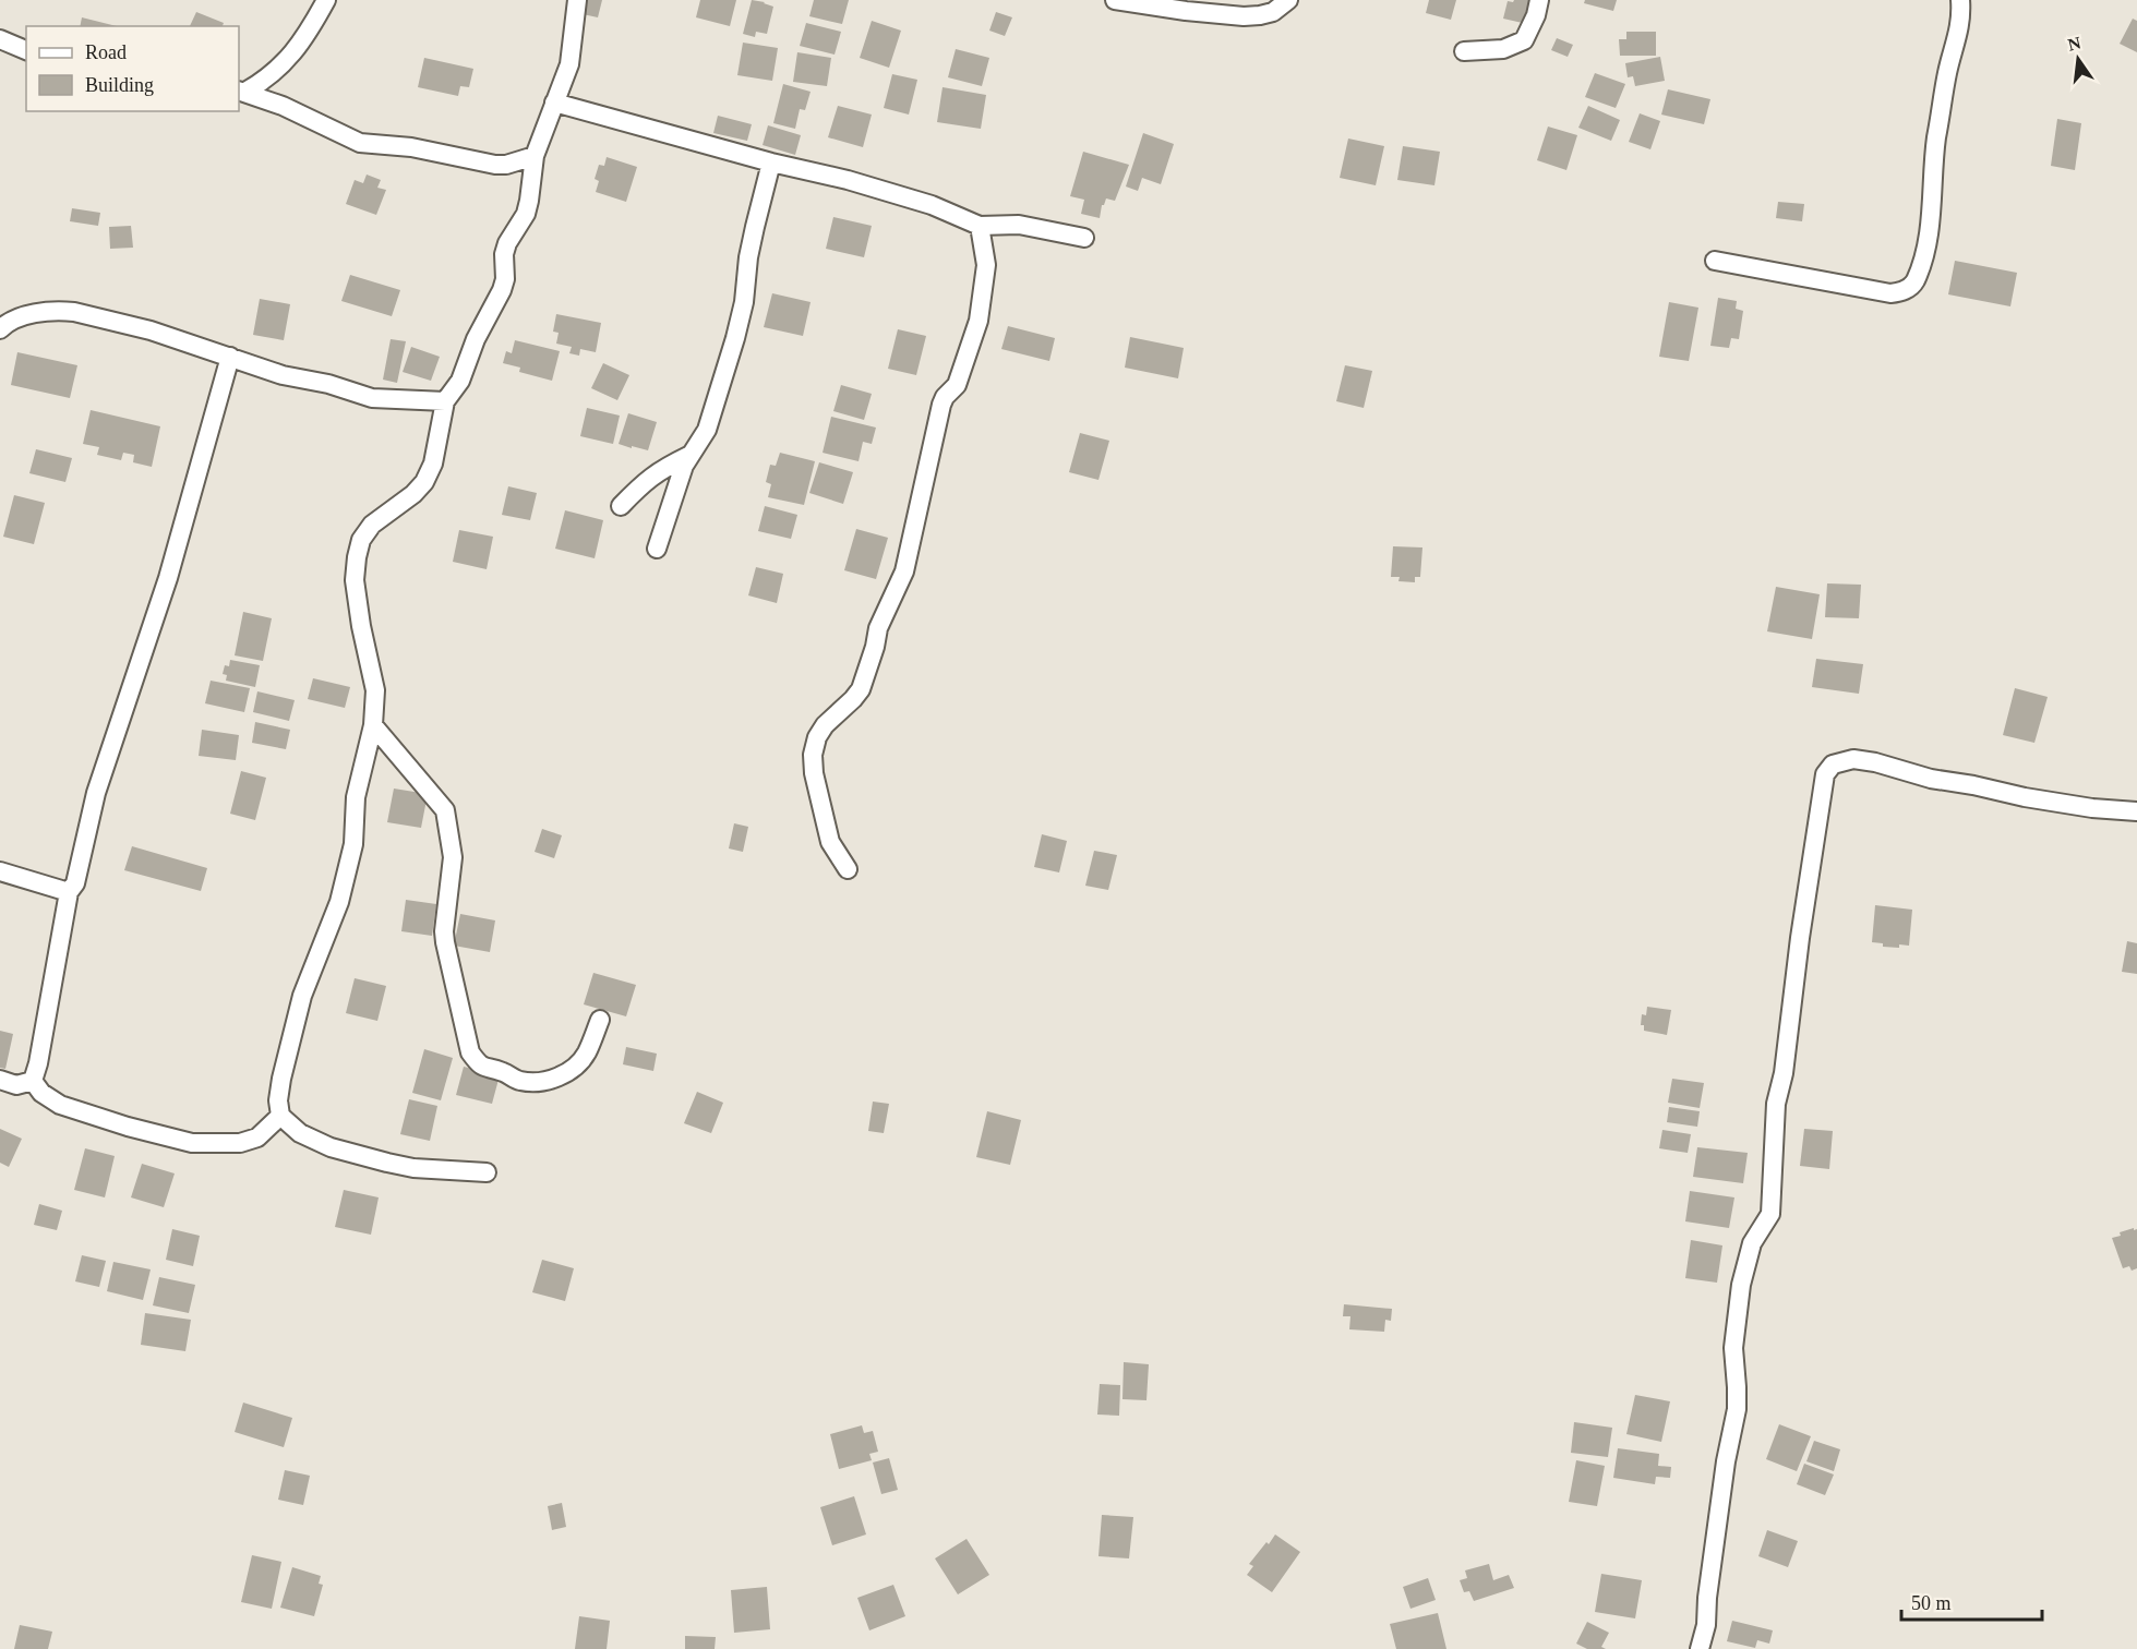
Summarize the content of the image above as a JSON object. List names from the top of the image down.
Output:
{
  "legend": ["Road", "Building"],
  "scale_bar": "50 m",
  "north": "top"
}
